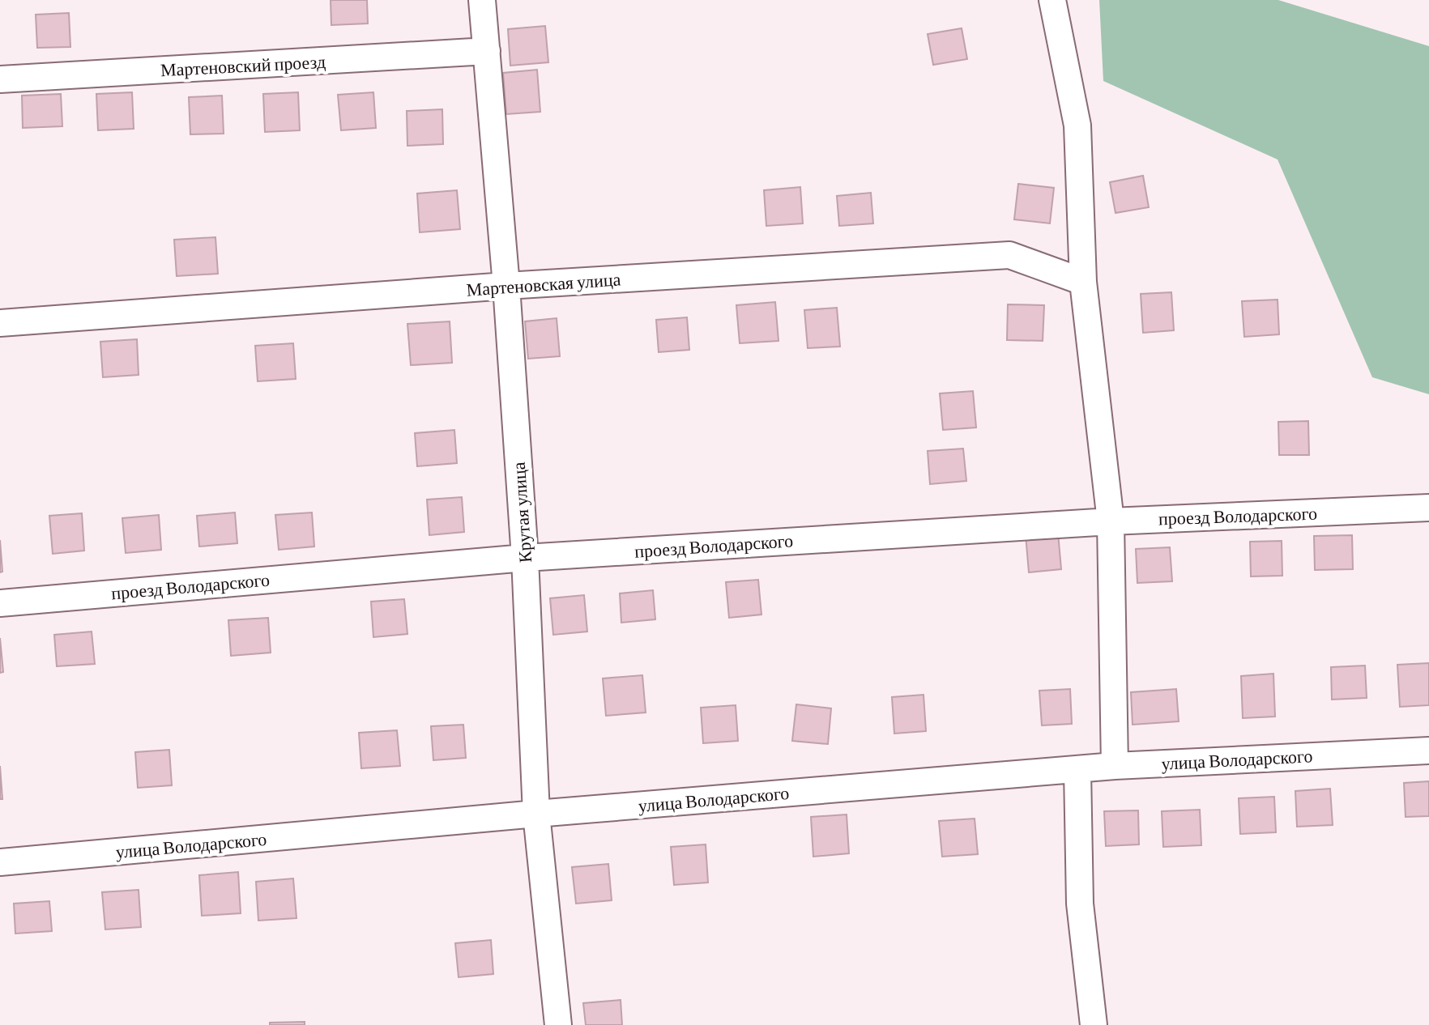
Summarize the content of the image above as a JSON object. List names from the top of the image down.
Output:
{
  "streets": {
    "street": [
      "Мартеновский проезд",
      "Мартеновская улица",
      "Крутая улица",
      "проезд Володарского",
      "улица Володарского"
    ]
  },
  "crossings": [
    ["Мартеновский проезд", "Крутая улица"],
    ["Мартеновская улица", "Крутая улица"],
    ["Крутая улица", "проезд Володарского"],
    ["Крутая улица", "улица Володарского"]
  ]
}
